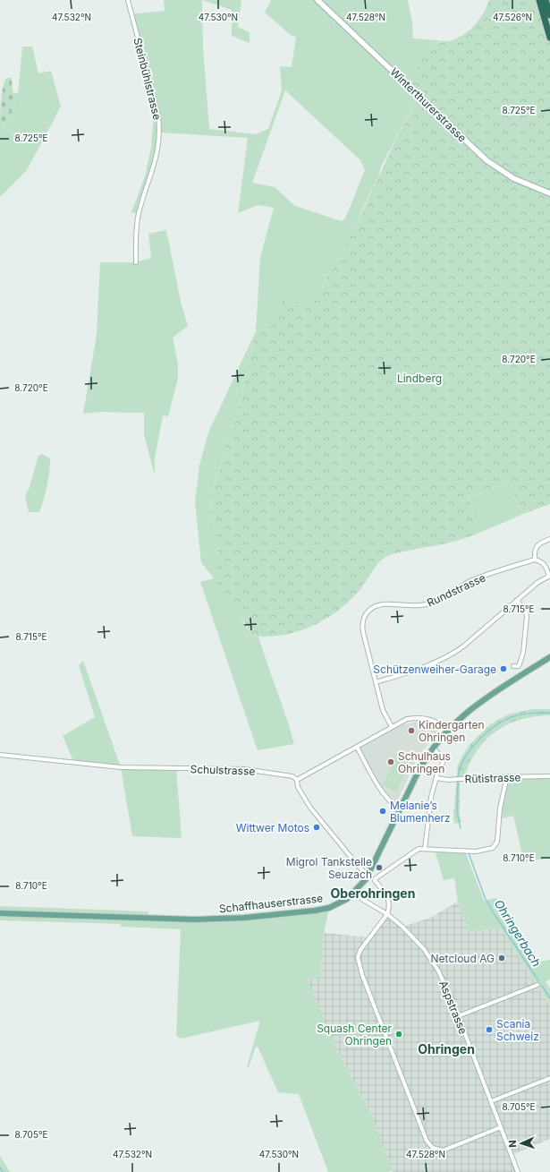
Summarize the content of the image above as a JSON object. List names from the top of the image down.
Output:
{
  "streets": {
    "main road": ["Winterthurerstrasse", "Schaffhauserstrasse"],
    "street": [
      "Steinbühlstrasse",
      "Rundstrasse",
      "Schulstrasse",
      "Rütistrasse",
      "Aspstrasse"
    ]
  },
  "crossings": [
    ["Schaffhauserstrasse", "Aspstrasse"]
  ],
  "districts": ["Oberohringen", "Ohringen"],
  "water": ["Ohringerbach"],
  "parks": ["Lindberg"],
  "places": [
    "Schützenweiher-Garage",
    "Kindergarten Ohringen",
    "Schulhaus Ohringen",
    "Melanie’s Blumenherz",
    "Wittwer Motos",
    "Migrol Tankstelle Seuzach",
    "Netcloud AG",
    "Scania Schweiz",
    "Squash Center Ohringen"
  ],
  "north": "left",
  "coordinates": [
    "47.532°N",
    "47.530°N",
    "47.528°N",
    "47.526°N",
    "8.725°E",
    "8.720°E",
    "8.715°E",
    "8.710°E",
    "8.705°E"
  ]
}
